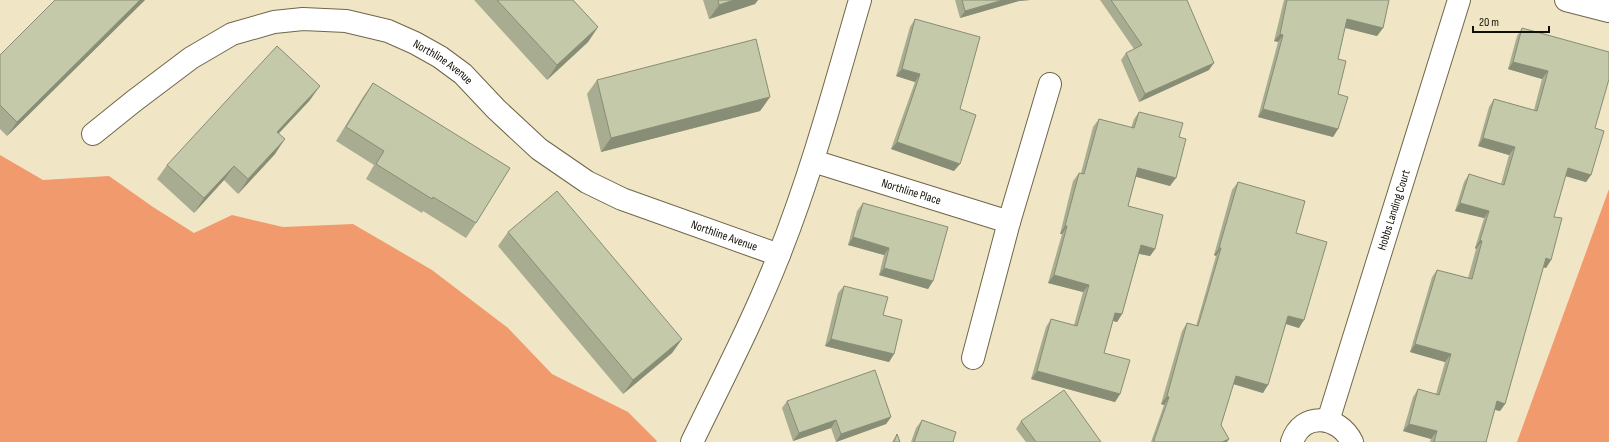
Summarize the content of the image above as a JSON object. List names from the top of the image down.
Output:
{
  "streets": {
    "street": ["Northline Avenue", "Northline Place", "Hobbs Landing Court"]
  },
  "scale_bar": "20 m"
}
